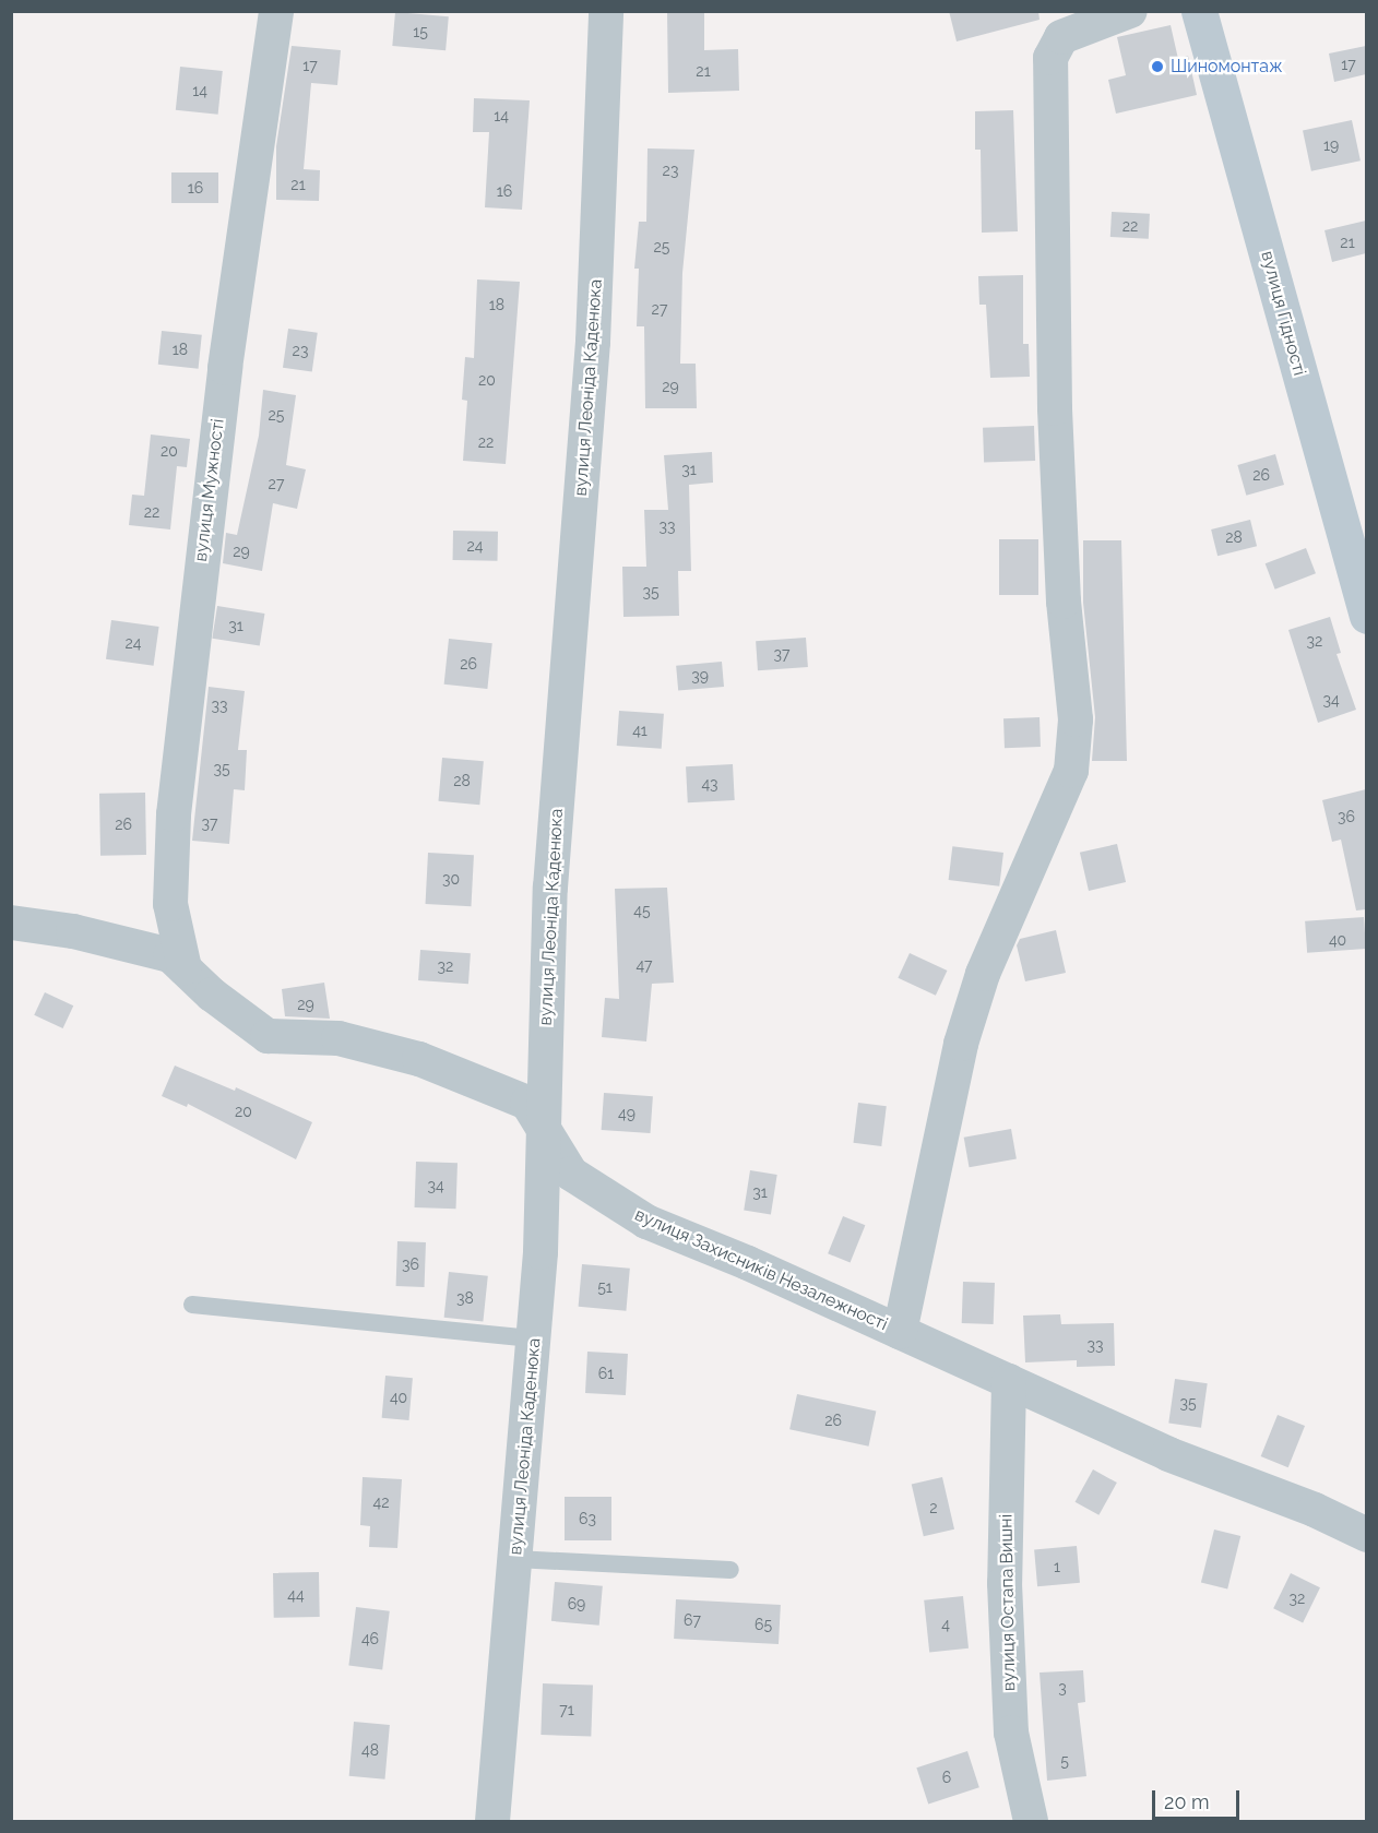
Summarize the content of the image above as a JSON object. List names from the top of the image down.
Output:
{
  "streets": {
    "street": [
      "вулиця Гідності",
      "вулиця Леоніда Каденюка",
      "вулиця Мужності",
      "вулиця Захисників Незалежності",
      "вулиця Остапа Вишні"
    ]
  },
  "crossings": [
    ["вулиця Леоніда Каденюка", "вулиця Захисників Незалежності"],
    ["вулиця Мужності", "вулиця Захисників Незалежності"],
    ["вулиця Захисників Незалежності", "вулиця Остапа Вишні"]
  ],
  "places": ["Шиномонтаж"],
  "house_numbers": [
    "15",
    "17",
    "17",
    "21",
    "14",
    "14",
    "19",
    "23",
    "21",
    "16",
    "16",
    "22",
    "21",
    "25",
    "18",
    "27",
    "18",
    "23",
    "20",
    "29",
    "25",
    "22",
    "20",
    "31",
    "26",
    "27",
    "22",
    "33",
    "28",
    "24",
    "29",
    "35",
    "31",
    "32",
    "24",
    "37",
    "26",
    "39",
    "34",
    "33",
    "41",
    "35",
    "28",
    "43",
    "36",
    "37",
    "26",
    "30",
    "45",
    "40",
    "47",
    "32",
    "29",
    "20",
    "49",
    "34",
    "31",
    "36",
    "51",
    "38",
    "33",
    "61",
    "40",
    "35",
    "26",
    "42",
    "2",
    "63",
    "1",
    "44",
    "32",
    "69",
    "67",
    "65",
    "4",
    "46",
    "3",
    "71",
    "48",
    "5",
    "6"
  ],
  "scale_bar": "20 m"
}
